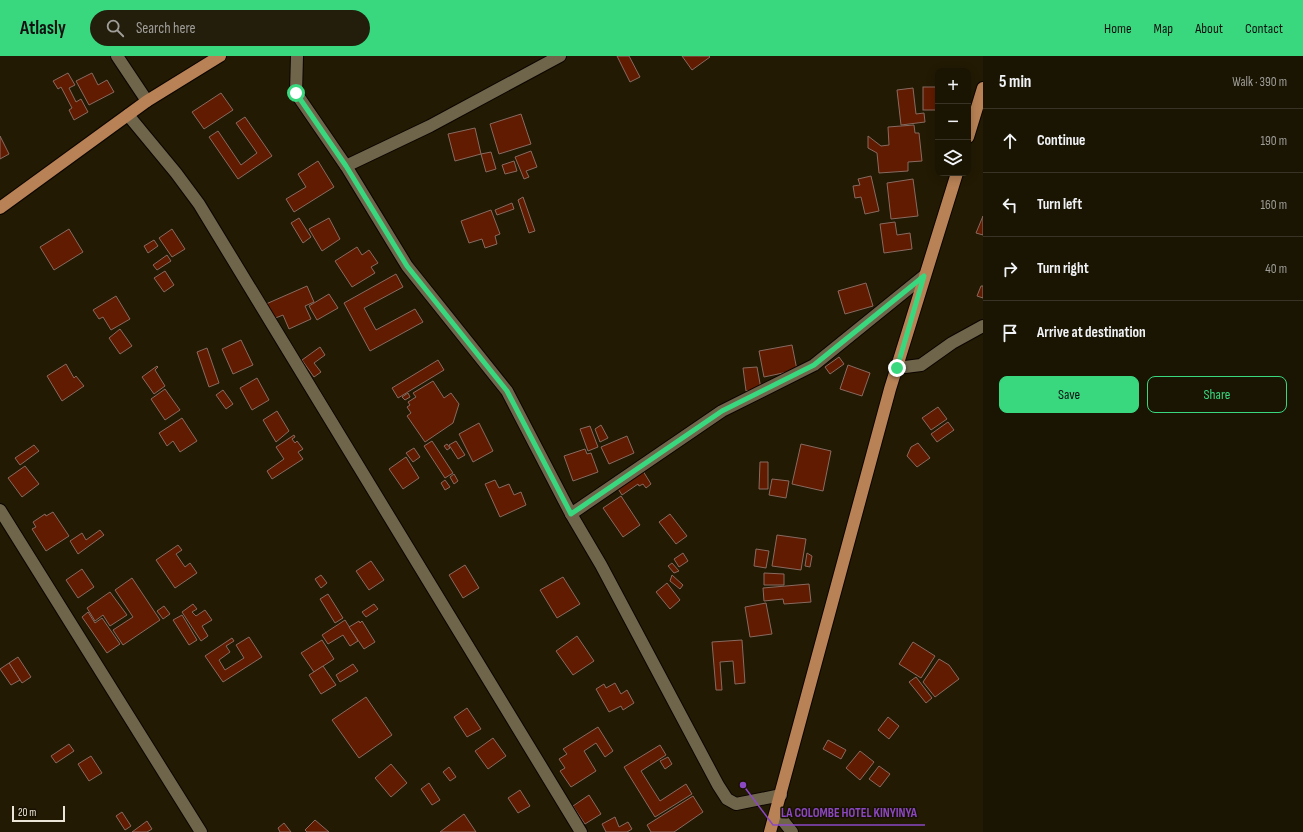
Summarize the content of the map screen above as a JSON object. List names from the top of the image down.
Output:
{
  "places": ["LA COLOMBE HOTEL KINYINYA"],
  "scale_bar": "20 m",
  "page": {
    "header": "Atlasly",
    "search": "Search here",
    "nav": [
      "Home",
      "Map",
      "About",
      "Contact"
    ],
    "heading": ["5 min", "Walk · 390 m"],
    "map_buttons": ["+", "−"],
    "list": [
      ["Continue", "190 m"],
      ["Turn left", "160 m"],
      ["Turn right", "40 m"],
      "Arrive at destination"
    ],
    "buttons": ["Save", "Share"],
    "scale": "20 m"
  }
}
